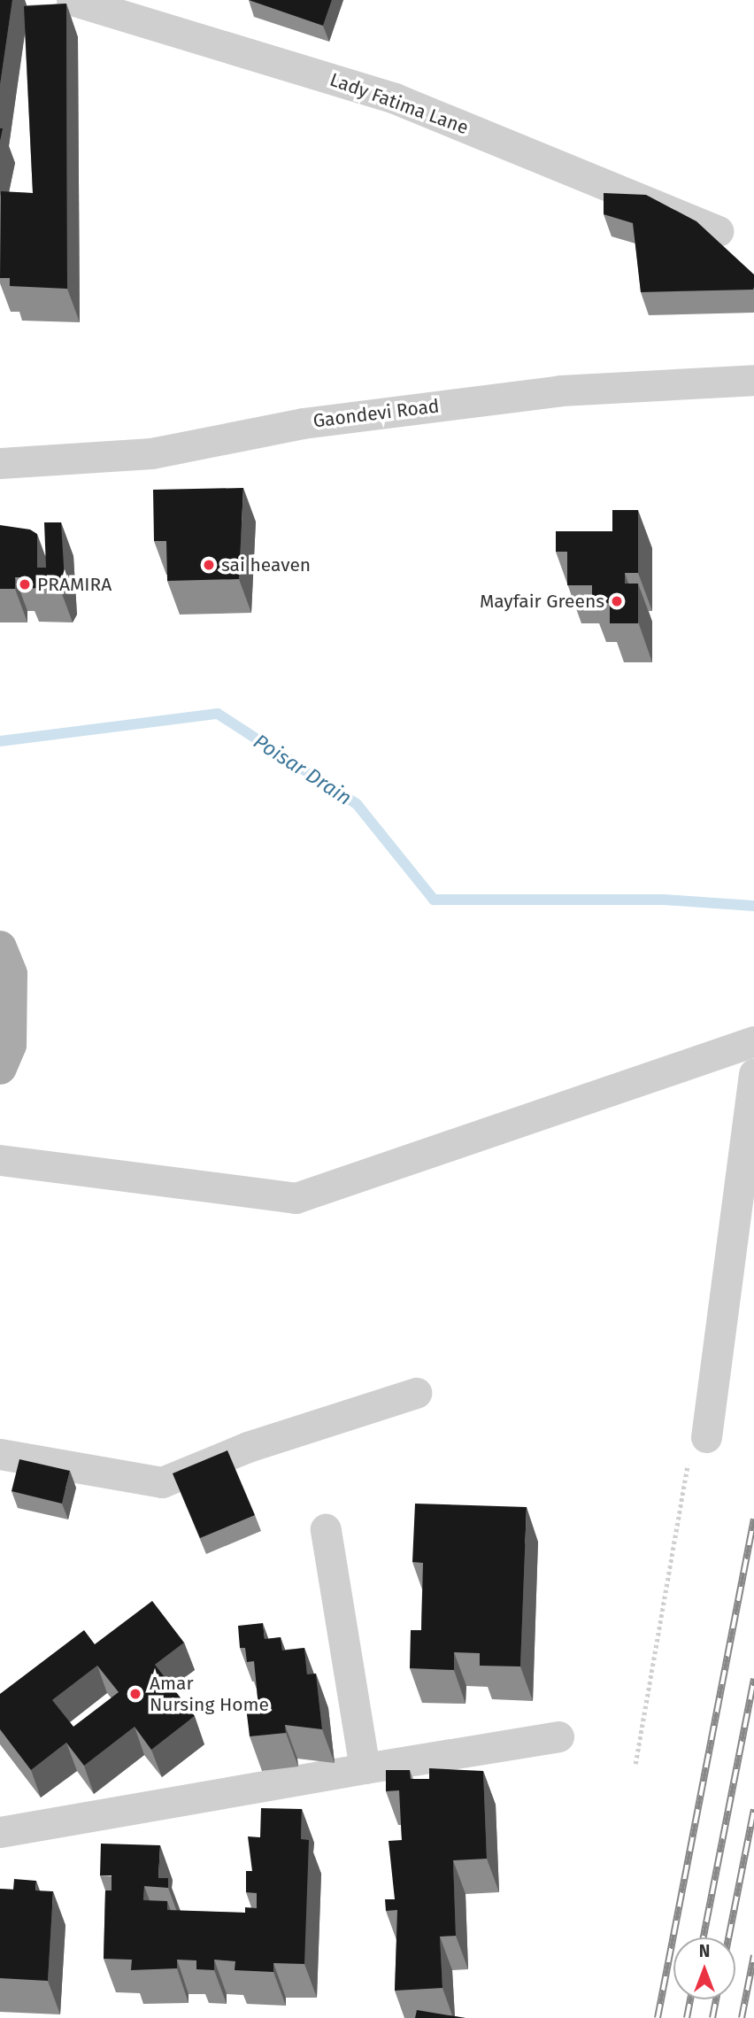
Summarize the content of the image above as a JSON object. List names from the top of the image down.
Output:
{
  "streets": {
    "street": ["Lady Fatima Lane", "Gaondevi Road"]
  },
  "water": ["Poisar Drain"],
  "places": [
    "sai heaven",
    "PRAMIRA",
    "Mayfair Greens",
    "Amar Nursing Home"
  ],
  "north": "top"
}
